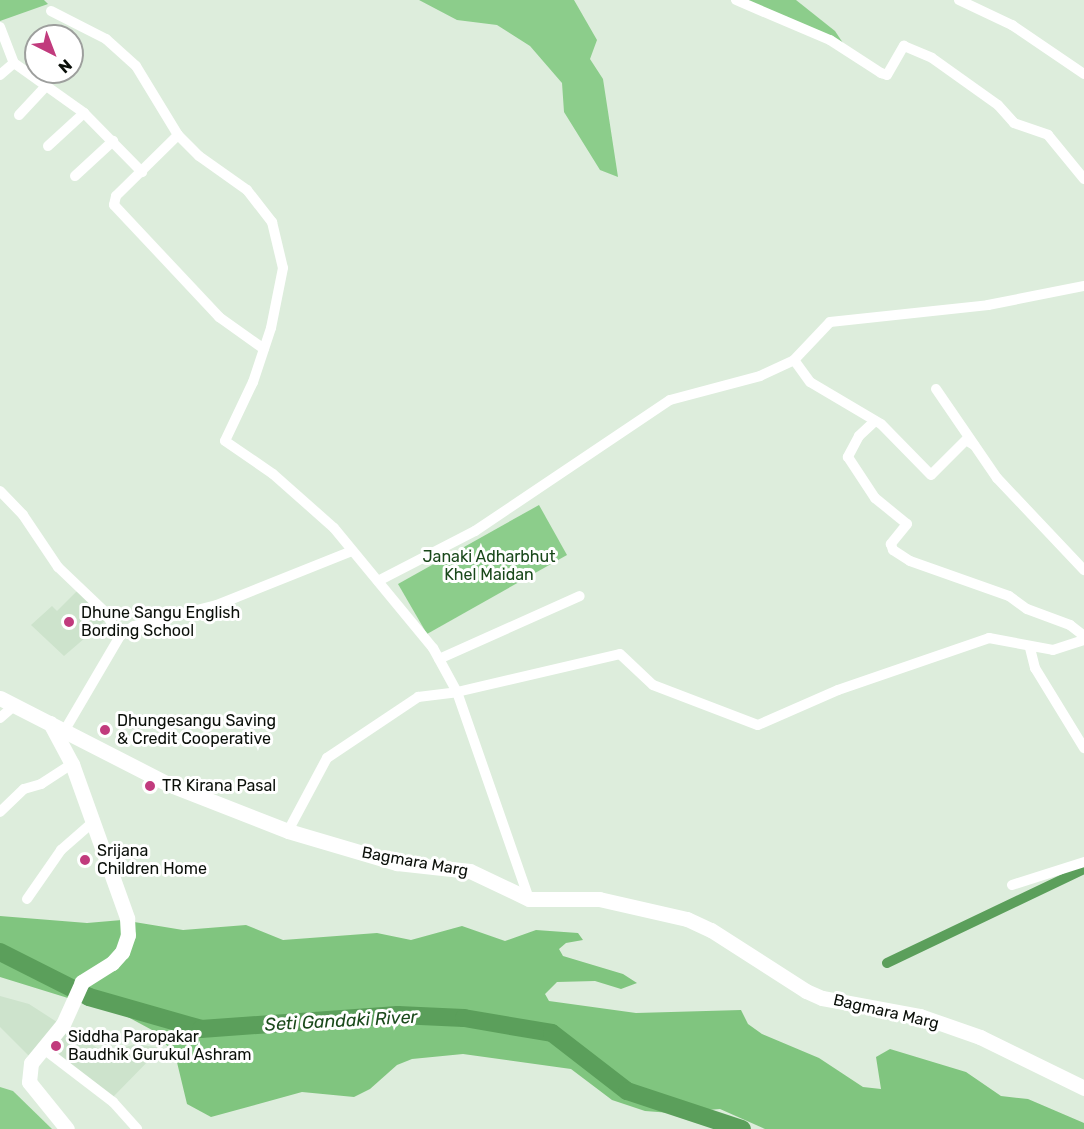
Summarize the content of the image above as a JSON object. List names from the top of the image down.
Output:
{
  "streets": {
    "main road": ["Bagmara Marg"]
  },
  "water": ["Seti Gandaki River"],
  "parks": ["Janaki Adharbhut Khel Maidan"],
  "places": [
    "Dhune Sangu English Bording School",
    "Dhungesangu Saving & Credit Cooperative",
    "TR Kirana Pasal",
    "Srijana Children Home",
    "Siddha Paropakar Baudhik Gurukul Ashram"
  ],
  "north": "bottom right"
}
